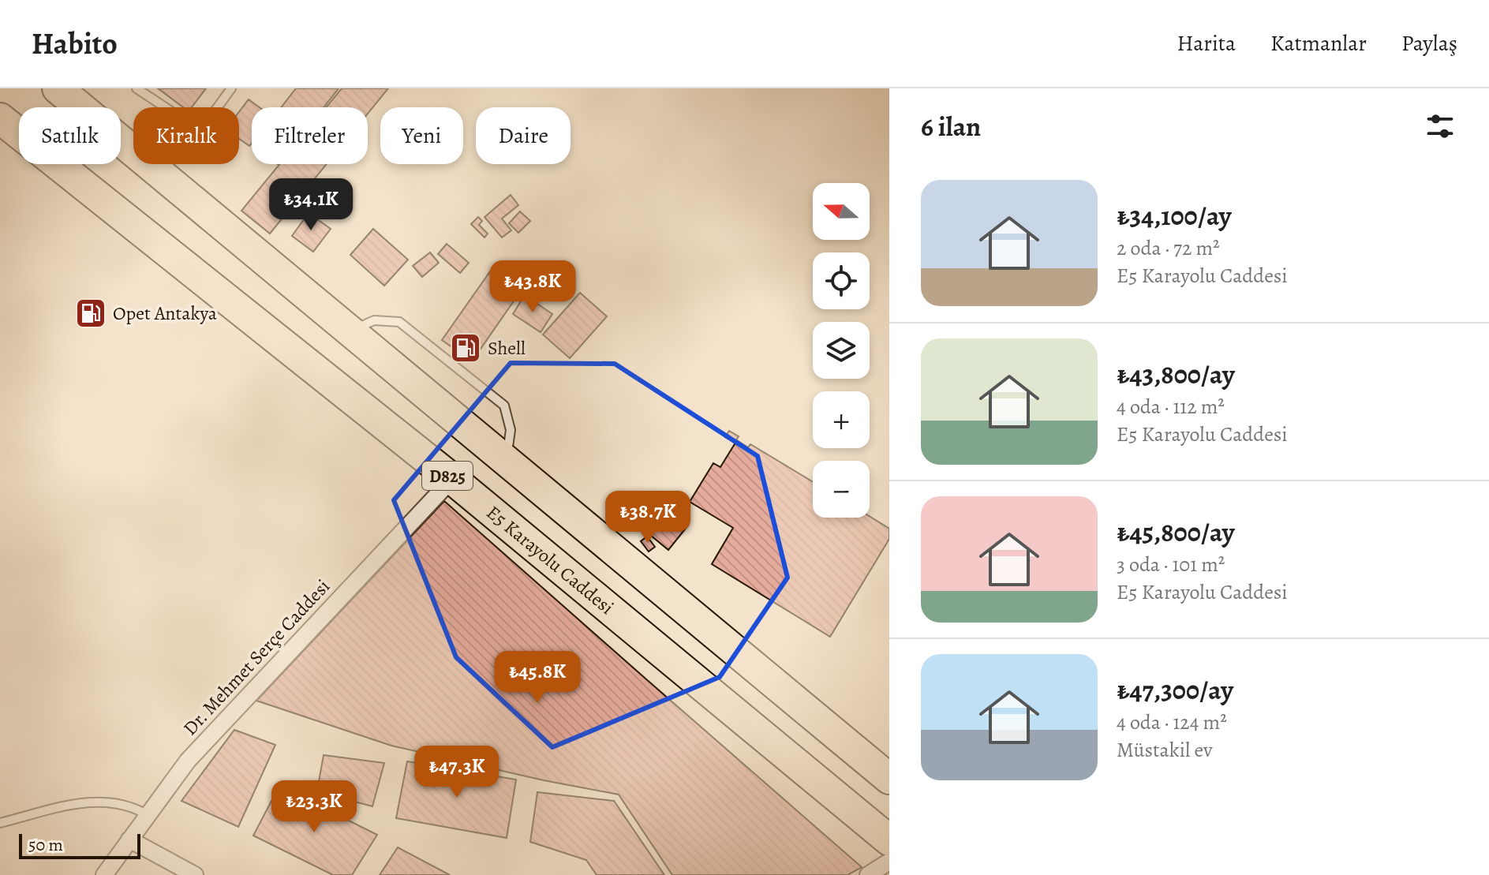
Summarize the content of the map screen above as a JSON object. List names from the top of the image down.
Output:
{
  "streets": {
    "highway": ["D825", "E5 Karayolu Caddesi"],
    "street": ["Dr. Mehmet Serçe Caddesi"]
  },
  "crossings": [
    ["E5 Karayolu Caddesi", "Dr. Mehmet Serçe Caddesi"]
  ],
  "places": {
    "fuel station": ["Opet Antakya", "Shell"]
  },
  "scale_bar": "50 m",
  "north": "left",
  "page": {
    "header": "Habito",
    "nav": ["Harita", "Katmanlar", "Paylaş"],
    "heading": "6 ilan",
    "chip": [
      "Satılık",
      "Kiralık",
      "Filtreler",
      "Yeni",
      "Daire"
    ],
    "list": [
      {
        "name": "₺34,100/ay",
        "note": "2 oda · 72 m² · E5 Karayolu Caddesi"
      },
      {
        "name": "₺43,800/ay",
        "note": "4 oda · 112 m² · E5 Karayolu Caddesi"
      },
      {
        "name": "₺45,800/ay",
        "note": "3 oda · 101 m² · E5 Karayolu Caddesi"
      },
      {
        "name": "₺47,300/ay",
        "note": "4 oda · 124 m² · Müstakil ev"
      }
    ],
    "price": [
      "₺34.1K",
      "₺43.8K",
      "₺38.7K",
      "₺45.8K",
      "₺47.3K",
      "₺23.3K"
    ],
    "map_buttons": ["+", "−"],
    "scale": "50 m"
  }
}
